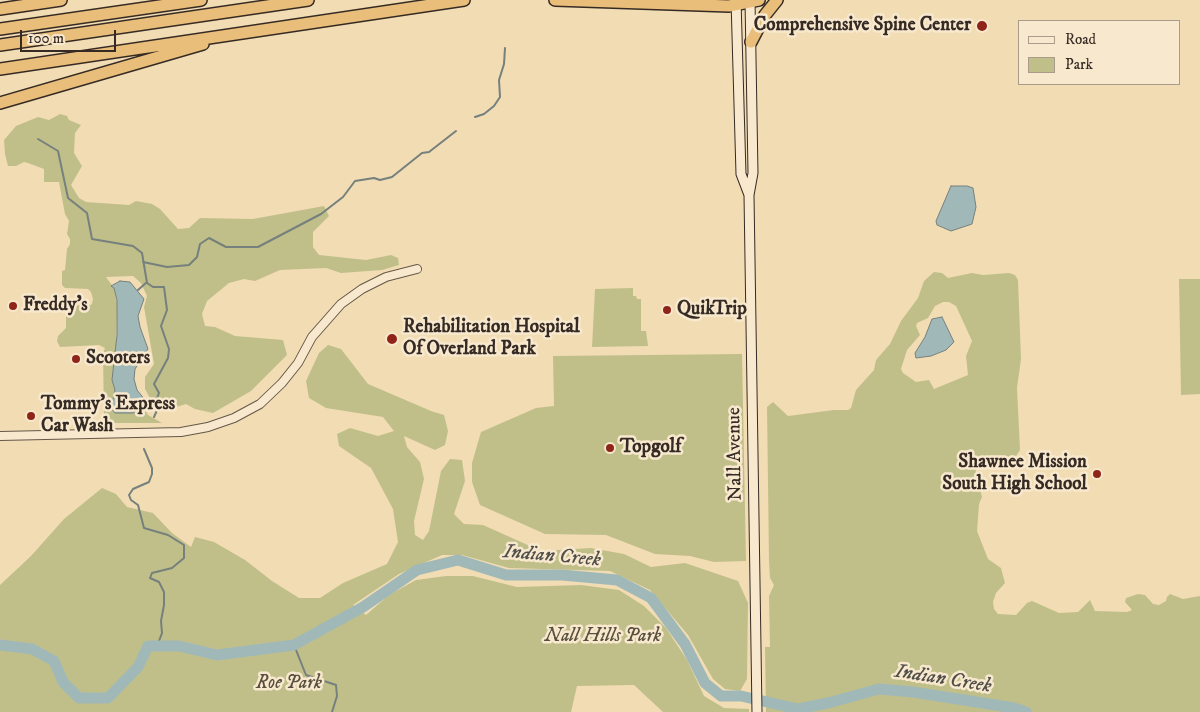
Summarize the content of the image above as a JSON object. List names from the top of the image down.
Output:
{
  "streets": {
    "main road": ["Nall Avenue"]
  },
  "water": ["Indian Creek"],
  "parks": ["Nall Hills Park", "Roe Park"],
  "places": [
    "Comprehensive Spine Center",
    "Freddy's",
    "QuikTrip",
    "Rehabilitation Hospital Of Overland Park",
    "Scooters",
    "Tommy's Express Car Wash",
    "Topgolf",
    "Shawnee Mission South High School"
  ],
  "legend": ["Road", "Park"],
  "scale_bar": "100 m"
}
